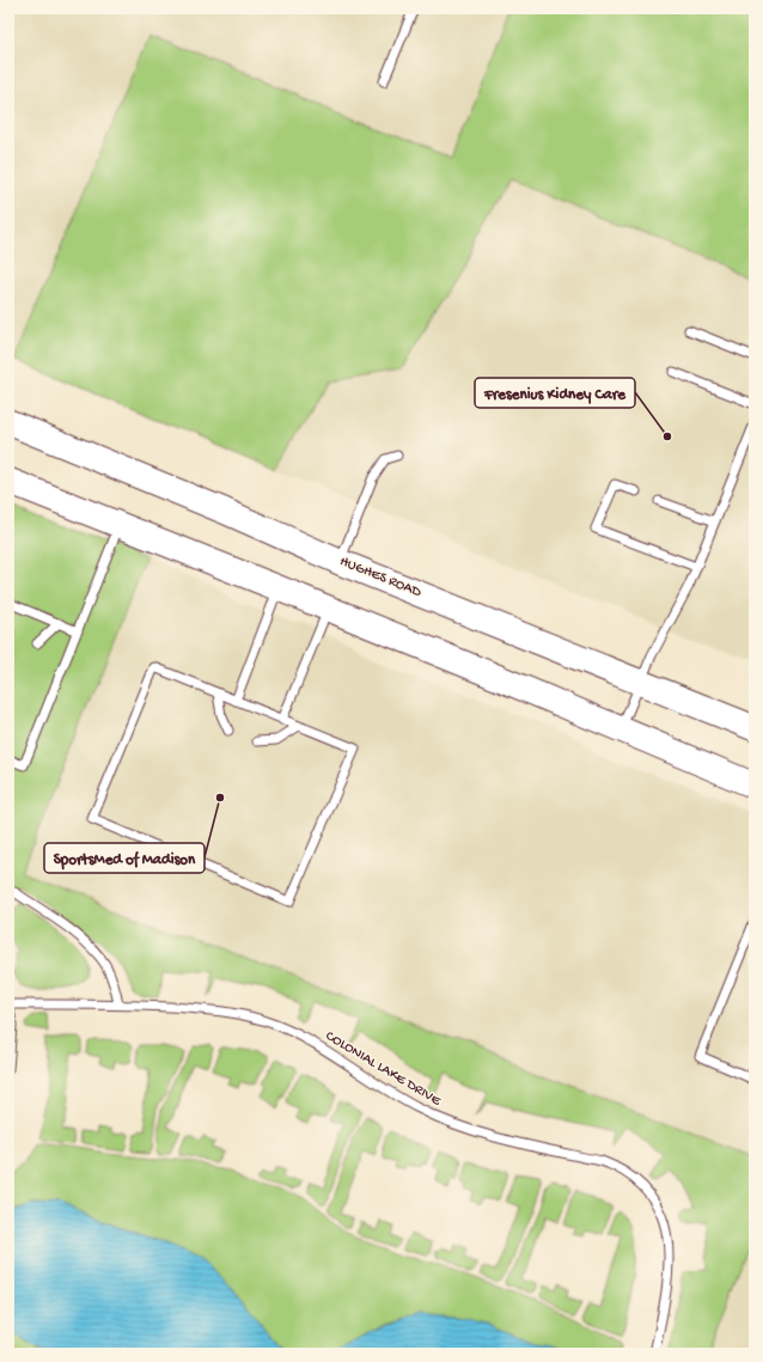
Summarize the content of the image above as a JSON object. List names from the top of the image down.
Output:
{
  "streets": {
    "main road": ["HUGHES ROAD"],
    "lane": ["COLONIAL LAKE DRIVE"]
  },
  "places": ["Fresenius Kidney Care", "SportsMed of Madison"]
}
